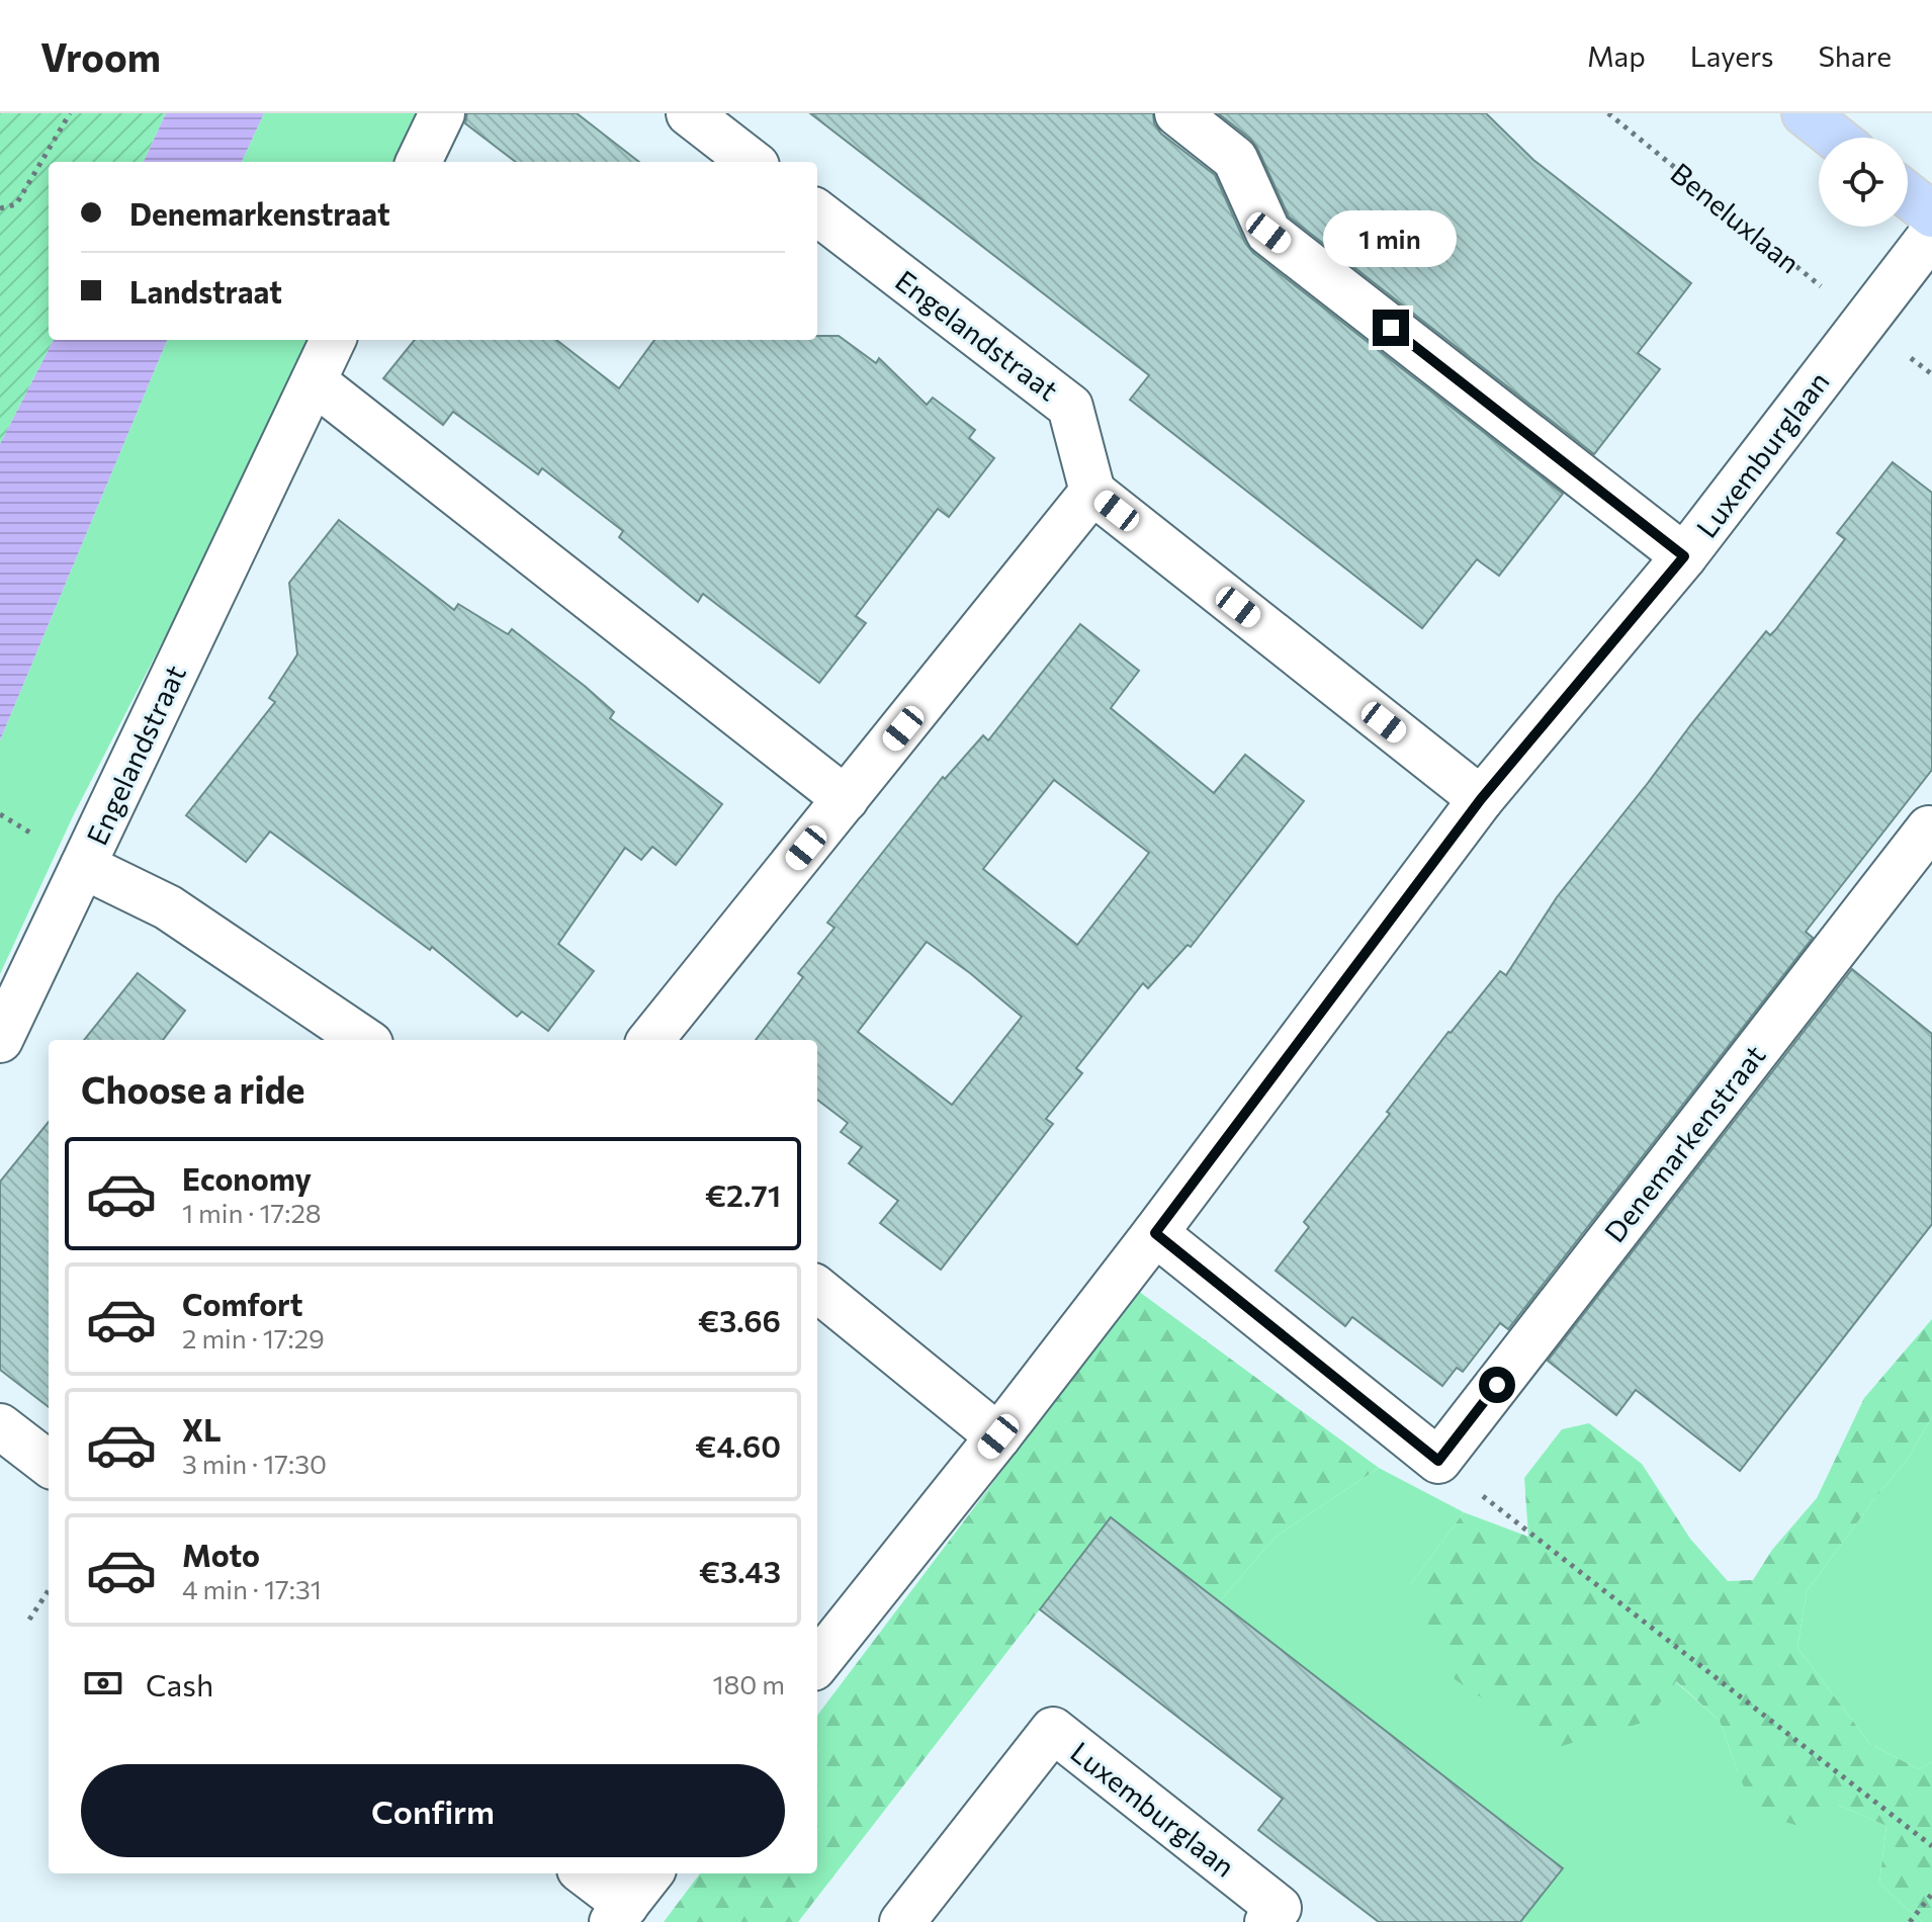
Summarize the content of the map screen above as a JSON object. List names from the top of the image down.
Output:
{
  "streets": {
    "street": ["Engelandstraat", "Luxemburglaan", "Denemarkenstraat"],
    "path": ["Beneluxlaan"]
  },
  "crossings": [
    ["Beneluxlaan", "Luxemburglaan"]
  ],
  "page": {
    "header": "Vroom",
    "nav": ["Map", "Layers", "Share"],
    "banner": ["Denemarkenstraat", "Landstraat"],
    "bubble": "1 min",
    "heading": "Choose a ride",
    "list": [
      {
        "name": "Economy",
        "note": "1 min · 17:28",
        "value": "€2.71"
      },
      {
        "name": "Comfort",
        "note": "2 min · 17:29",
        "value": "€3.66"
      },
      {
        "name": "XL",
        "note": "3 min · 17:30",
        "value": "€4.60"
      },
      {
        "name": "Moto",
        "note": "4 min · 17:31",
        "value": "€3.43"
      }
    ],
    "pay": ["Cash", "180 m"],
    "buttons": "Confirm"
  }
}
